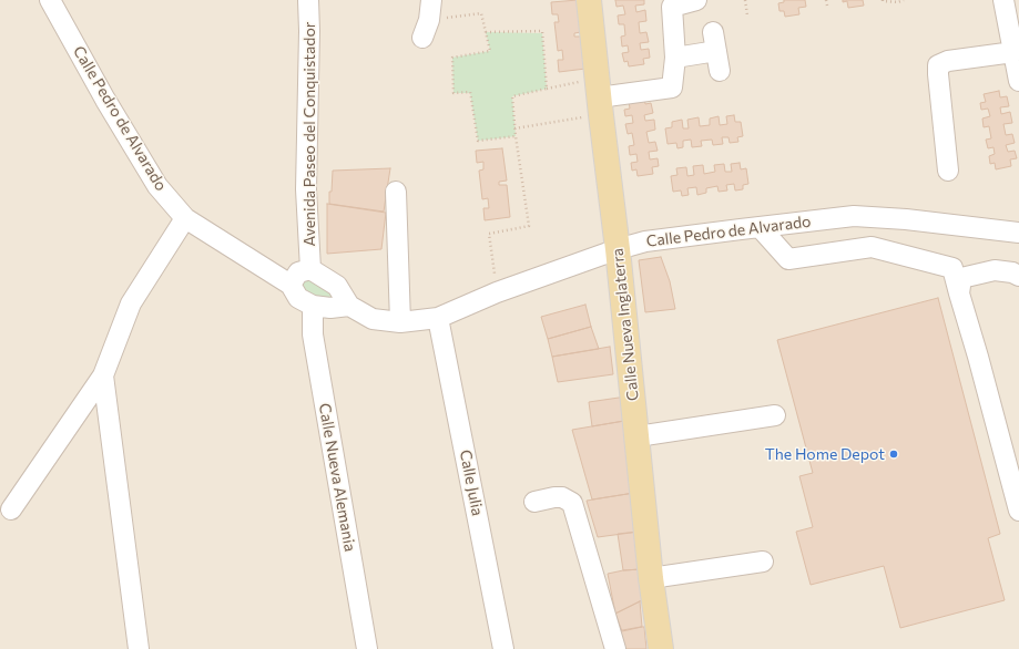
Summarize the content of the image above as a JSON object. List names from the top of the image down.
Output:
{
  "streets": {
    "main road": ["Calle Nueva Inglaterra"],
    "street": [
      "Calle Pedro de Alvarado",
      "Avenida Paseo del Conquistador",
      "Calle Nueva Alemania",
      "Calle Julia"
    ]
  },
  "crossings": [
    ["Calle Pedro de Alvarado", "Avenida Paseo del Conquistador"],
    ["Calle Pedro de Alvarado", "Calle Nueva Inglaterra"],
    ["Calle Pedro de Alvarado", "Calle Nueva Alemania"],
    ["Calle Pedro de Alvarado", "Calle Julia"]
  ],
  "places": ["The Home Depot"]
}
